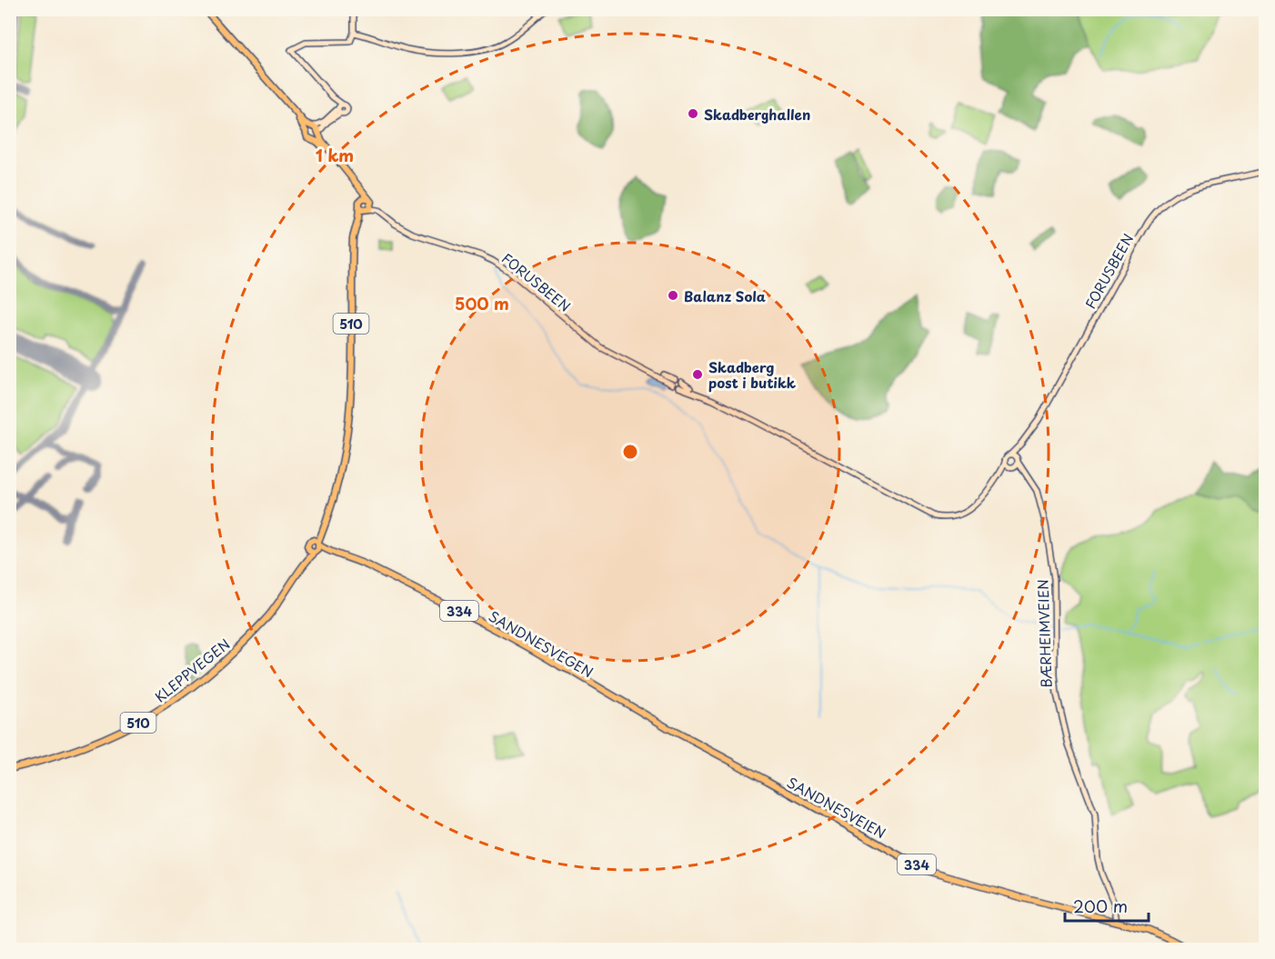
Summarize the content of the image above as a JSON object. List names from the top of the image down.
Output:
{
  "streets": {
    "main road": [
      "FORUSBEEN",
      "510",
      "334",
      "BÆRHEIMVEIEN",
      "SANDNESVEGEN",
      "KLEPPVEGEN",
      "SANDNESVEIEN"
    ]
  },
  "crossings": [
    ["FORUSBEEN", "510"],
    ["FORUSBEEN", "BÆRHEIMVEIEN"],
    ["510", "KLEPPVEGEN"],
    ["BÆRHEIMVEIEN", "SANDNESVEIEN"],
    ["SANDNESVEGEN", "KLEPPVEGEN"],
    ["SANDNESVEGEN", "SANDNESVEIEN"]
  ],
  "places": ["Skadberghallen", "Balanz Sola", "Skadberg post i butikk"],
  "scale_bar": "200 m",
  "rings": ["1 km", "500 m"]
}
